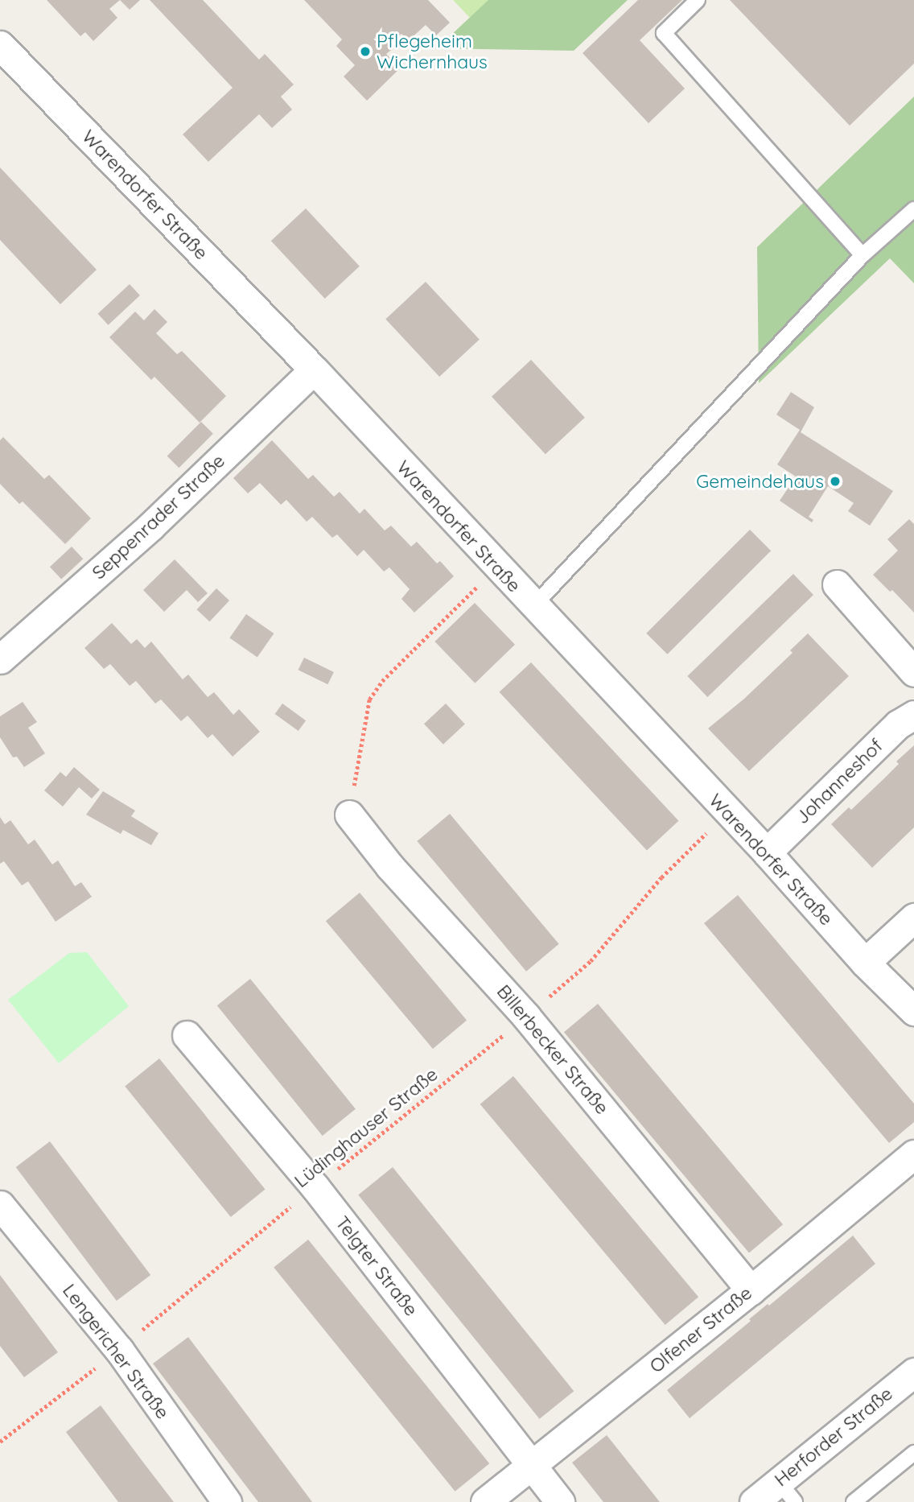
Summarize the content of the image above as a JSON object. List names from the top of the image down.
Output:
{
  "streets": {
    "street": [
      "Warendorfer Straße",
      "Seppenrader Straße",
      "Johanneshof",
      "Billerbecker Straße",
      "Telgter Straße",
      "Olfener Straße",
      "Lengericher Straße",
      "Herforder Straße"
    ],
    "path": ["Lüdinghauser Straße"]
  },
  "crossings": [
    ["Warendorfer Straße", "Seppenrader Straße"],
    ["Warendorfer Straße", "Johanneshof"],
    ["Warendorfer Straße", "Lüdinghauser Straße"],
    ["Billerbecker Straße", "Lüdinghauser Straße"],
    ["Billerbecker Straße", "Olfener Straße"],
    ["Lüdinghauser Straße", "Telgter Straße"],
    ["Lüdinghauser Straße", "Lengericher Straße"],
    ["Telgter Straße", "Olfener Straße"]
  ],
  "places": ["Pflegeheim Wichernhaus", "Gemeindehaus"]
}
